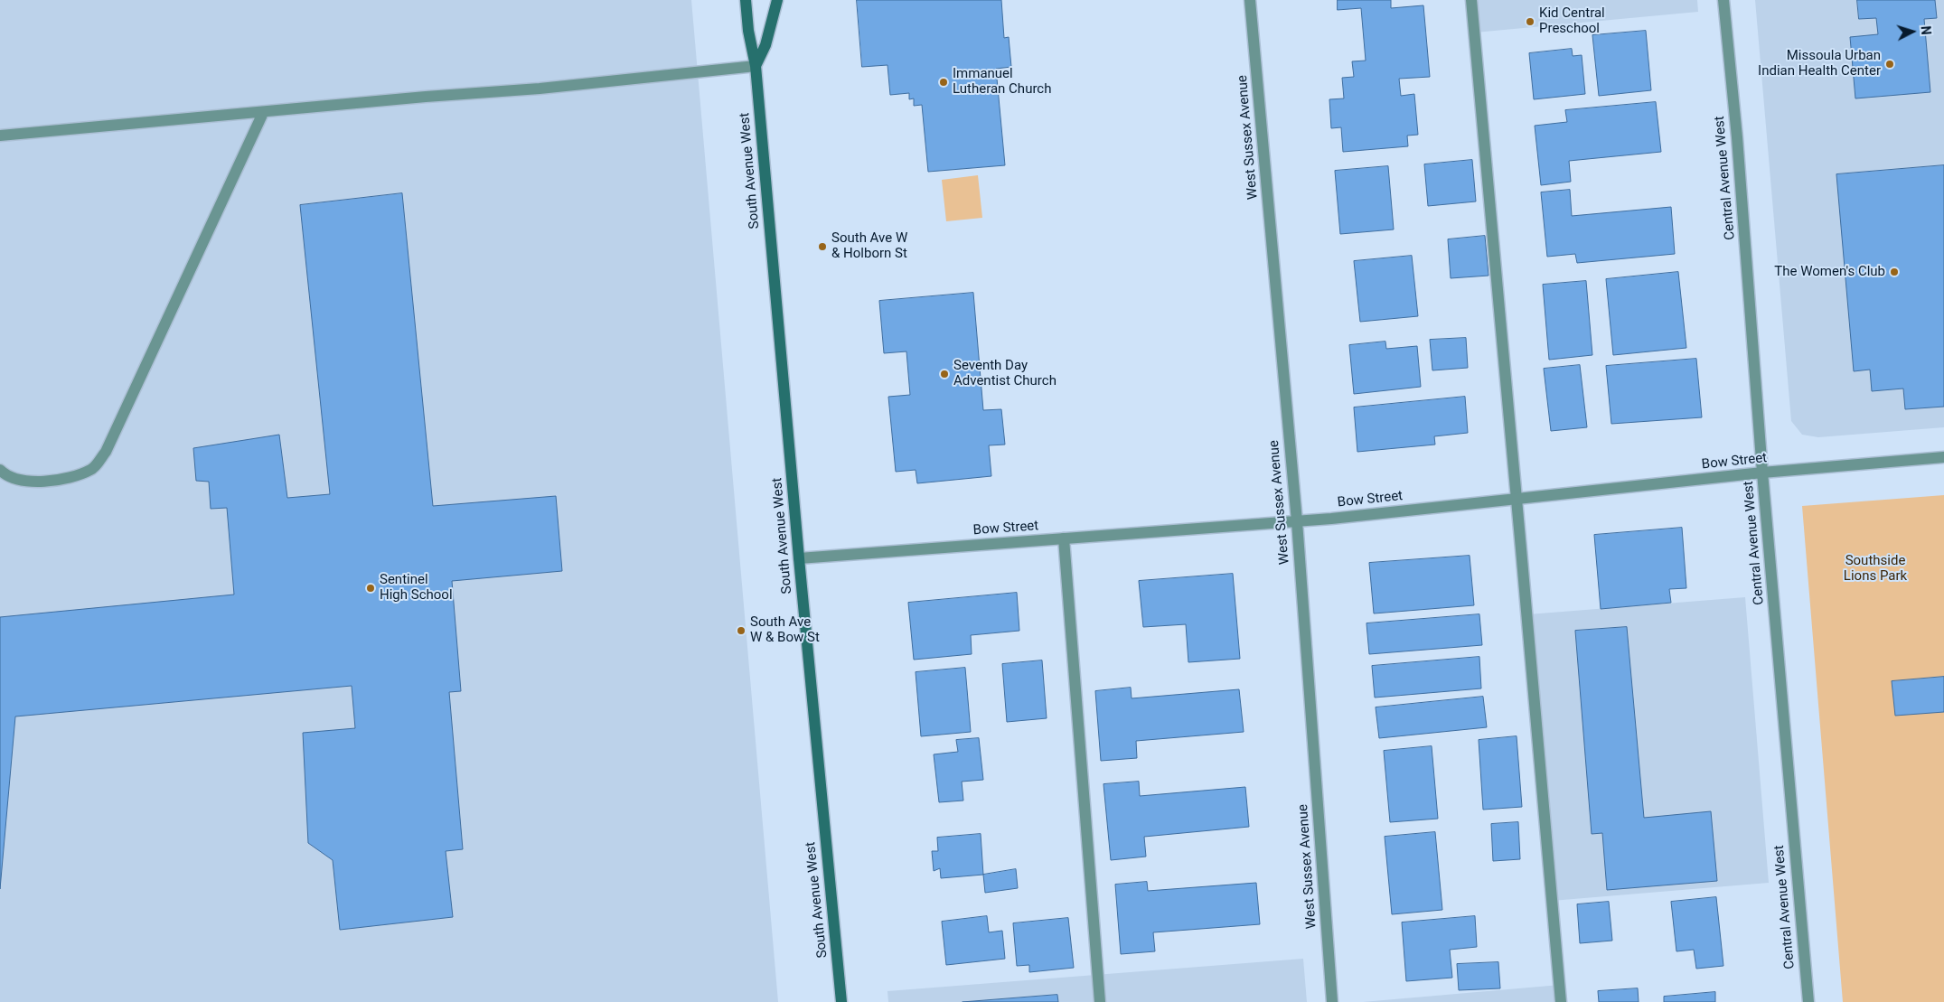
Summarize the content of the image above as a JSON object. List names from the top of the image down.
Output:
{
  "streets": {
    "street": [
      "West Sussex Avenue",
      "South Avenue West",
      "Central Avenue West",
      "Bow Street"
    ]
  },
  "crossings": [
    ["West Sussex Avenue", "Bow Street"],
    ["South Avenue West", "Bow Street"],
    ["Central Avenue West", "Bow Street"]
  ],
  "parks": ["Southside Lions Park"],
  "places": [
    "Kid Central Preschool",
    "Missoula Urban Indian Health Center",
    "Immanuel Lutheran Church",
    "South Ave W & Holborn St",
    "The Women's Club",
    "Seventh Day Adventist Church",
    "Sentinel High School",
    "South Ave W & Bow St"
  ],
  "north": "right"
}
